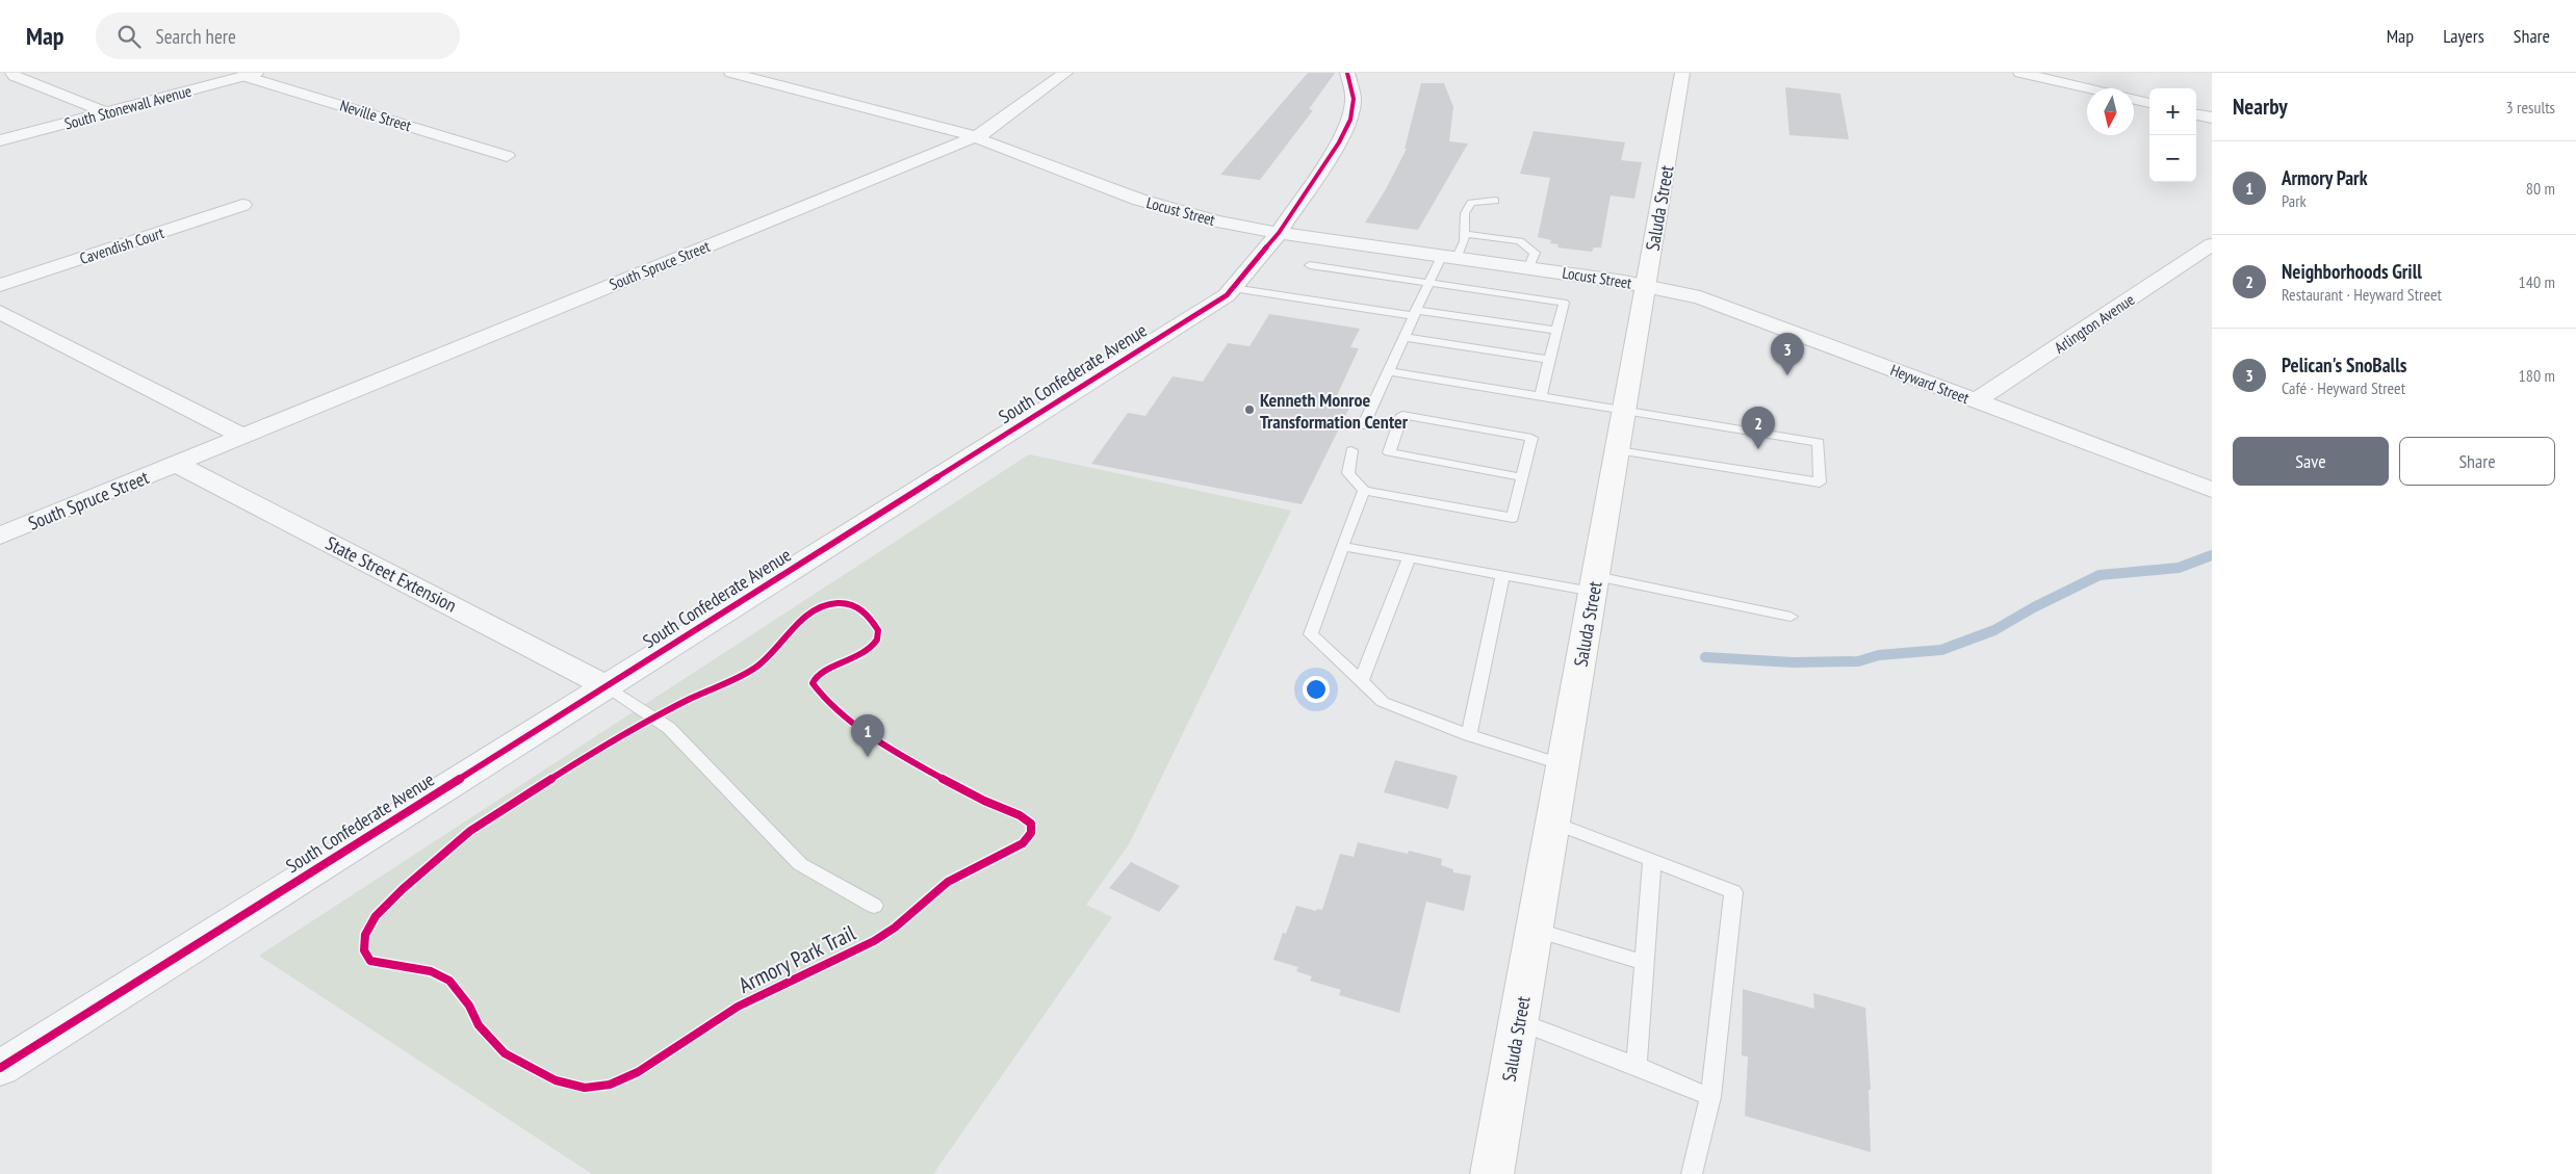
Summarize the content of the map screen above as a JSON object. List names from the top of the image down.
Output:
{
  "streets": {
    "main road": ["Saluda Street"],
    "street": [
      "South Stonewall Avenue",
      "Neville Street",
      "Locust Street",
      "Cavendish Court",
      "South Spruce Street",
      "Arlington Avenue",
      "South Confederate Avenue",
      "Heyward Street",
      "State Street Extension"
    ],
    "cycle path": ["Armory Park Trail"]
  },
  "crossings": [
    ["South Stonewall Avenue", "Neville Street"],
    ["Saluda Street", "Locust Street"],
    ["Saluda Street", "Heyward Street"],
    ["Locust Street", "South Spruce Street"],
    ["Locust Street", "South Confederate Avenue"],
    ["Locust Street", "Heyward Street"],
    ["South Spruce Street", "State Street Extension"],
    ["Arlington Avenue", "Heyward Street"],
    ["South Confederate Avenue", "State Street Extension"]
  ],
  "places": ["Kenneth Monroe Transformation Center"],
  "north": "bottom",
  "page": {
    "header": "Map",
    "search": "Search here",
    "nav": ["Map", "Layers", "Share"],
    "heading": ["Nearby", "3 results"],
    "map_buttons": ["+", "−"],
    "list": [
      {
        "mark": "1",
        "name": "Armory Park",
        "note": "Park",
        "value": "80 m"
      },
      {
        "mark": "2",
        "name": "Neighborhoods Grill",
        "note": "Restaurant · Heyward Street",
        "value": "140 m"
      },
      {
        "mark": "3",
        "name": "Pelican's SnoBalls",
        "note": "Café · Heyward Street",
        "value": "180 m"
      }
    ],
    "pins": ["3", "2", "1"],
    "buttons": ["Save", "Share"]
  }
}
